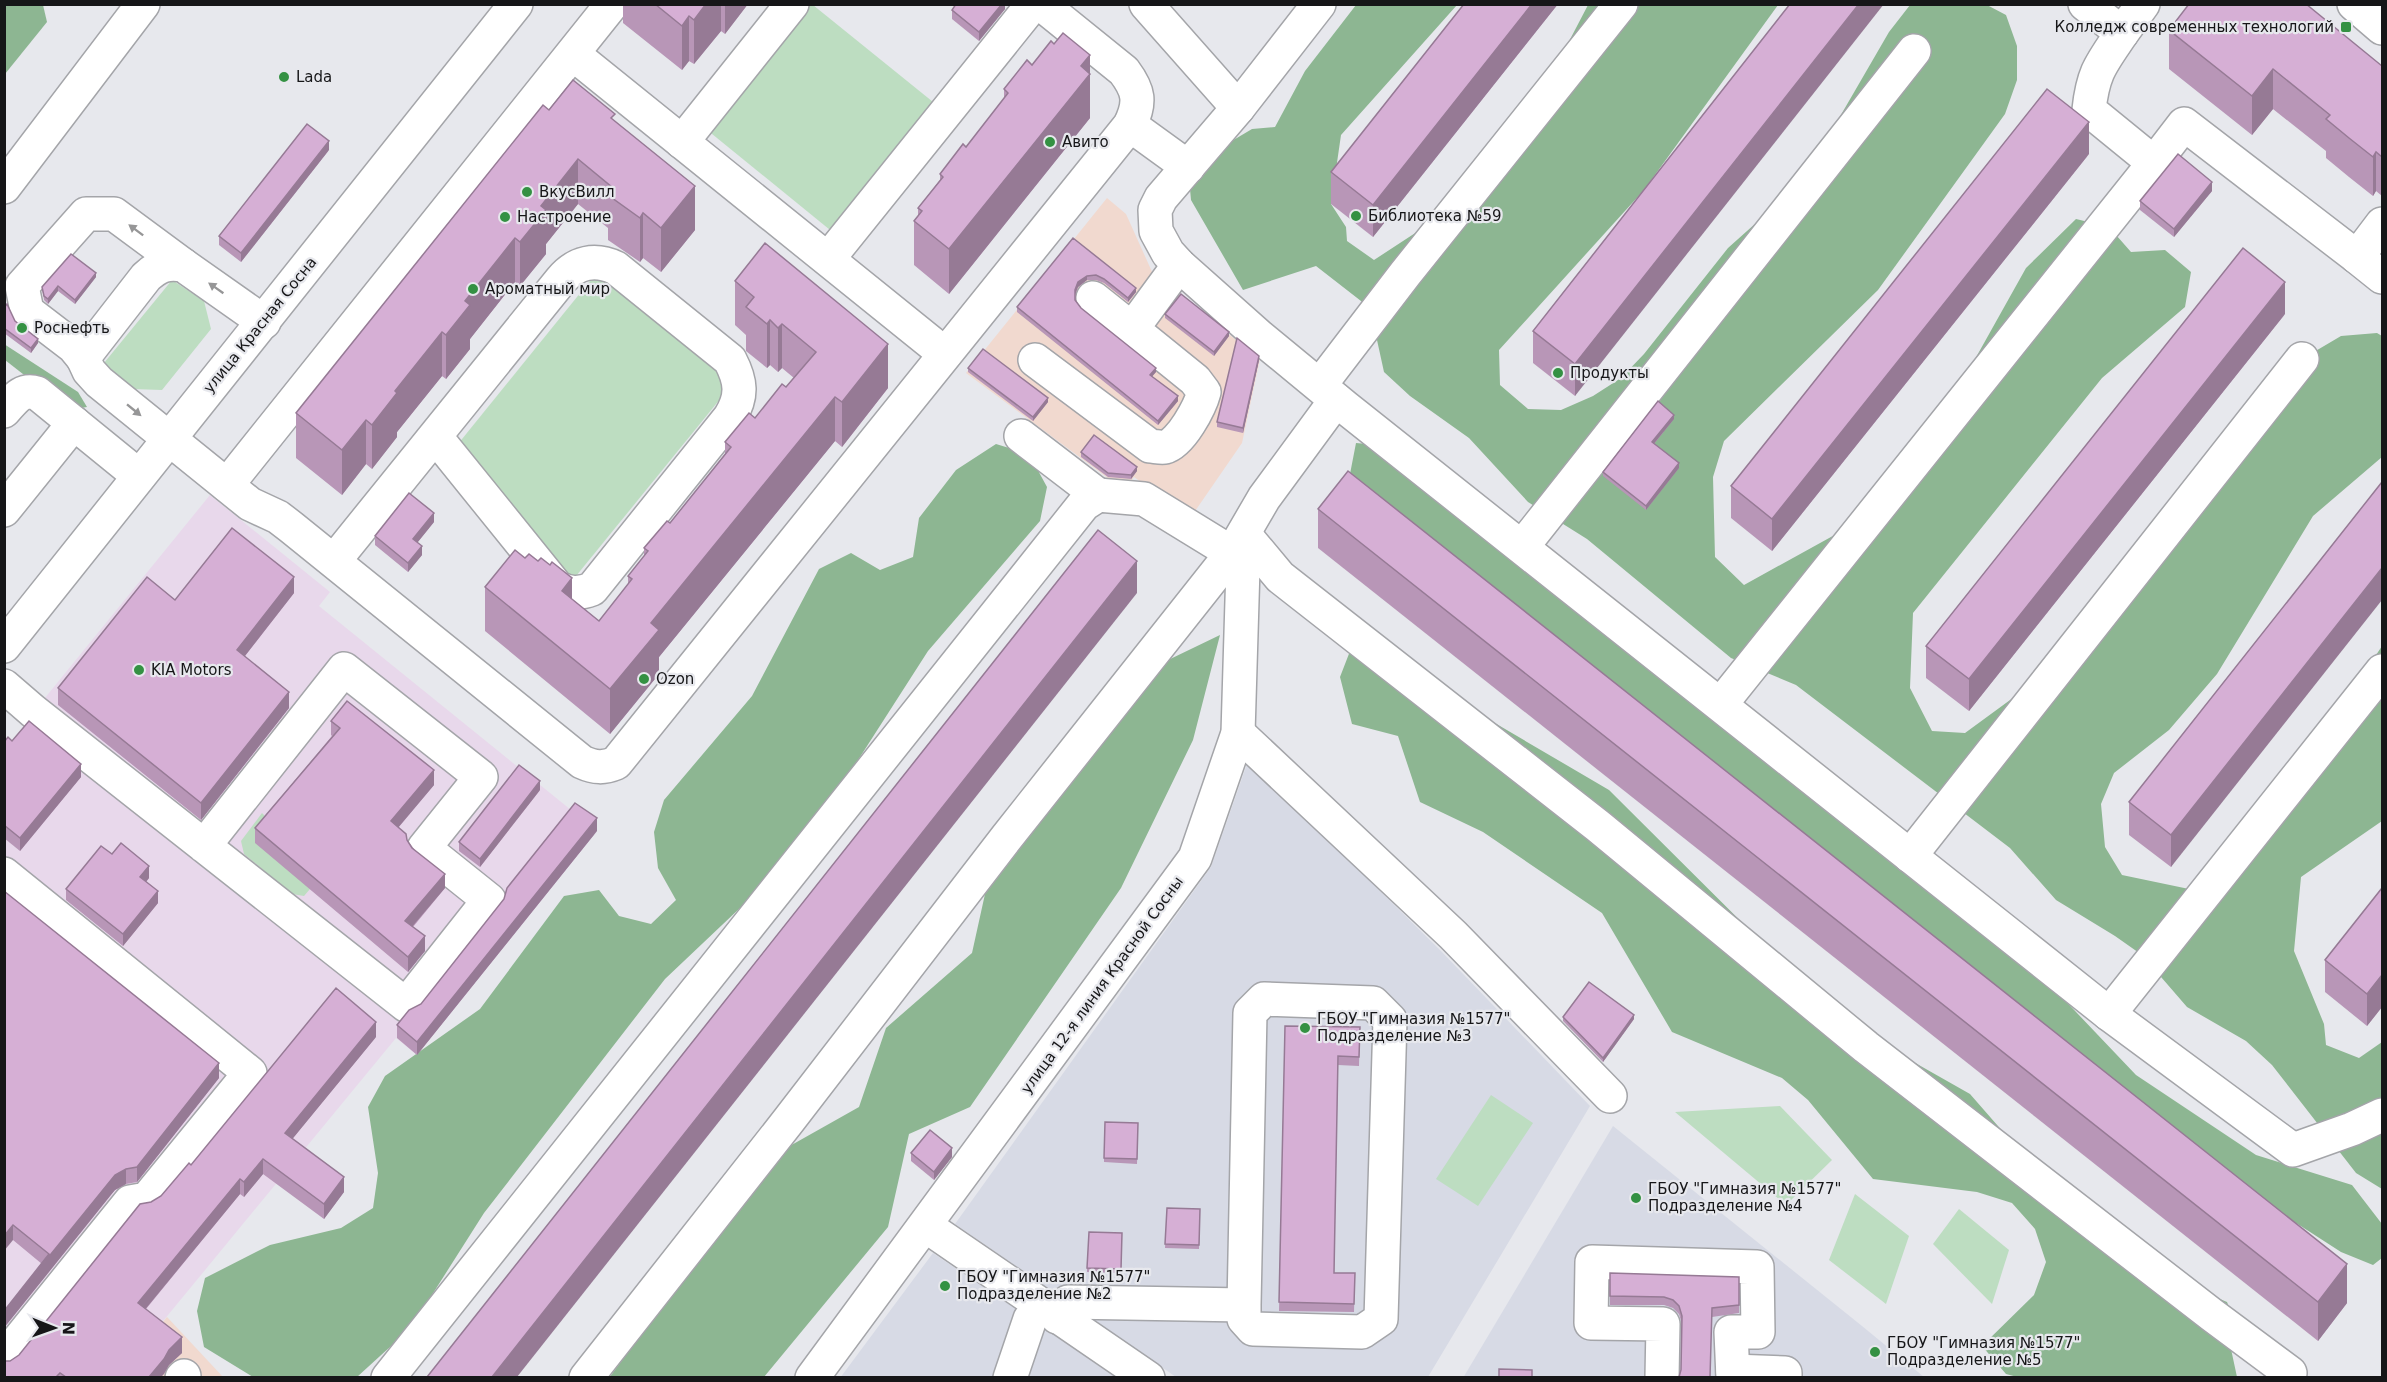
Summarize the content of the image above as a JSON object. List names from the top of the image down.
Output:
{
  "streets": {
    "street": ["улица Красная Сосна", "улица 12-я линия Красной Сосны"]
  },
  "places": {
    "transit": ["Колледж современных технологий"],
    "other": [
      "Lada",
      "Авито",
      "ВкусВилл",
      "Библиотека №59",
      "Настроение",
      "Ароматный мир",
      "Роснефть",
      "Продукты",
      "KIA Motors",
      "Ozon",
      "ГБОУ \"Гимназия №1577\" Подразделение №3",
      "ГБОУ \"Гимназия №1577\" Подразделение №4",
      "ГБОУ \"Гимназия №1577\" Подразделение №2",
      "ГБОУ \"Гимназия №1577\" Подразделение №5"
    ]
  },
  "north": "right"
}
